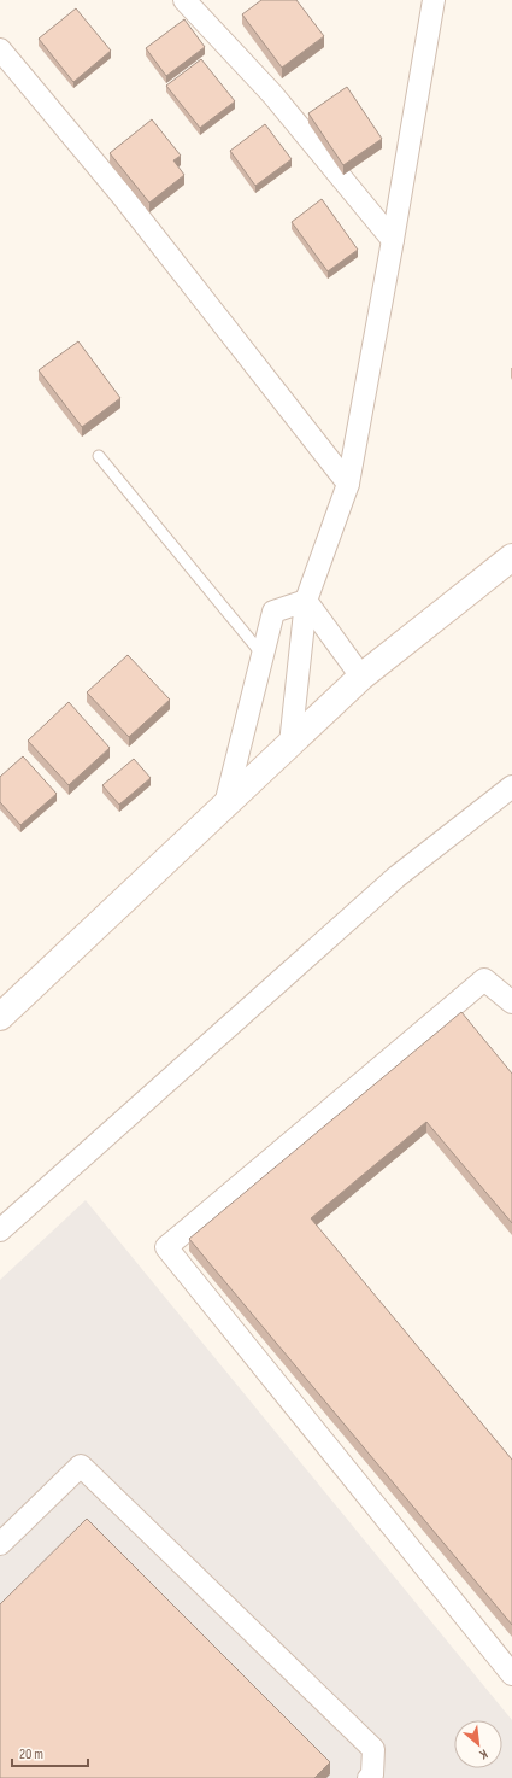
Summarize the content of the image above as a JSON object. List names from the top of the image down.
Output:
{
  "scale_bar": "20 m",
  "north": "bottom right"
}
